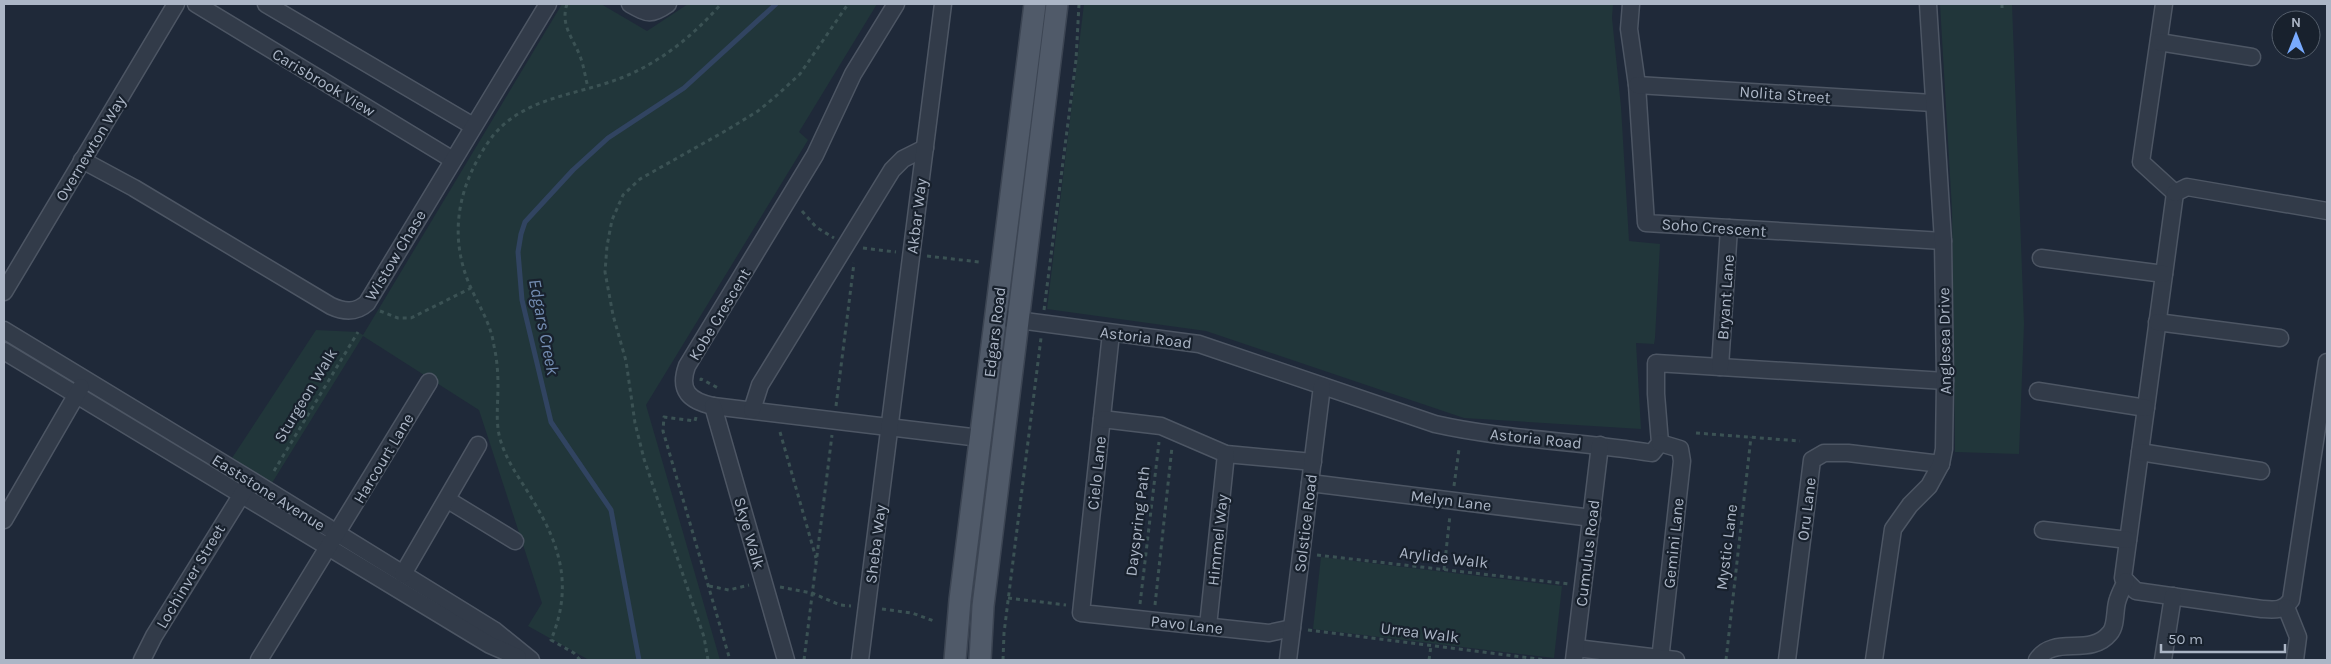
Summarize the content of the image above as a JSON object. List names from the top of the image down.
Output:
{
  "streets": {
    "main road": ["Edgars Road"],
    "street": [
      "Carisbrook View",
      "Nolita Street",
      "Overnewton Way",
      "Akbar Way",
      "Soho Crescent",
      "Wistow Chase",
      "Bryant Lane",
      "Kobe Crescent",
      "Astoria Road",
      "Anglesea Drive",
      "Harcourt Lane",
      "Cielo Lane",
      "Eaststone Avenue",
      "Melyn Lane",
      "Oru Lane",
      "Solstice Road",
      "Skye Walk",
      "Himmel Way",
      "Gemini Lane",
      "Sheba Way",
      "Cumulus Road",
      "Lochinver Street",
      "Pavo Lane"
    ],
    "path": [
      "Sturgeon Walk",
      "Dayspring Path",
      "Mystic Lane",
      "Arylide Walk",
      "Urrea Walk"
    ]
  },
  "crossings": [
    ["Carisbrook View", "Wistow Chase"],
    ["Nolita Street", "Soho Crescent"],
    ["Nolita Street", "Anglesea Drive"],
    ["Overnewton Way", "Wistow Chase"],
    ["Akbar Way", "Sheba Way"],
    ["Soho Crescent", "Bryant Lane"],
    ["Soho Crescent", "Anglesea Drive"],
    ["Kobe Crescent", "Skye Walk"],
    ["Edgars Road", "Astoria Road"],
    ["Astoria Road", "Cielo Lane"],
    ["Astoria Road", "Solstice Road"],
    ["Astoria Road", "Gemini Lane"],
    ["Astoria Road", "Cumulus Road"],
    ["Anglesea Drive", "Oru Lane"],
    ["Harcourt Lane", "Eaststone Avenue"],
    ["Cielo Lane", "Pavo Lane"],
    ["Eaststone Avenue", "Lochinver Street"],
    ["Melyn Lane", "Solstice Road"],
    ["Melyn Lane", "Cumulus Road"],
    ["Dayspring Path", "Pavo Lane"],
    ["Solstice Road", "Arylide Walk"],
    ["Solstice Road", "Pavo Lane"],
    ["Solstice Road", "Urrea Walk"],
    ["Himmel Way", "Pavo Lane"],
    ["Cumulus Road", "Arylide Walk"],
    ["Pavo Lane", "Urrea Walk"]
  ],
  "water": ["Edgars Creek"],
  "scale_bar": "50 m",
  "north": "top"
}
